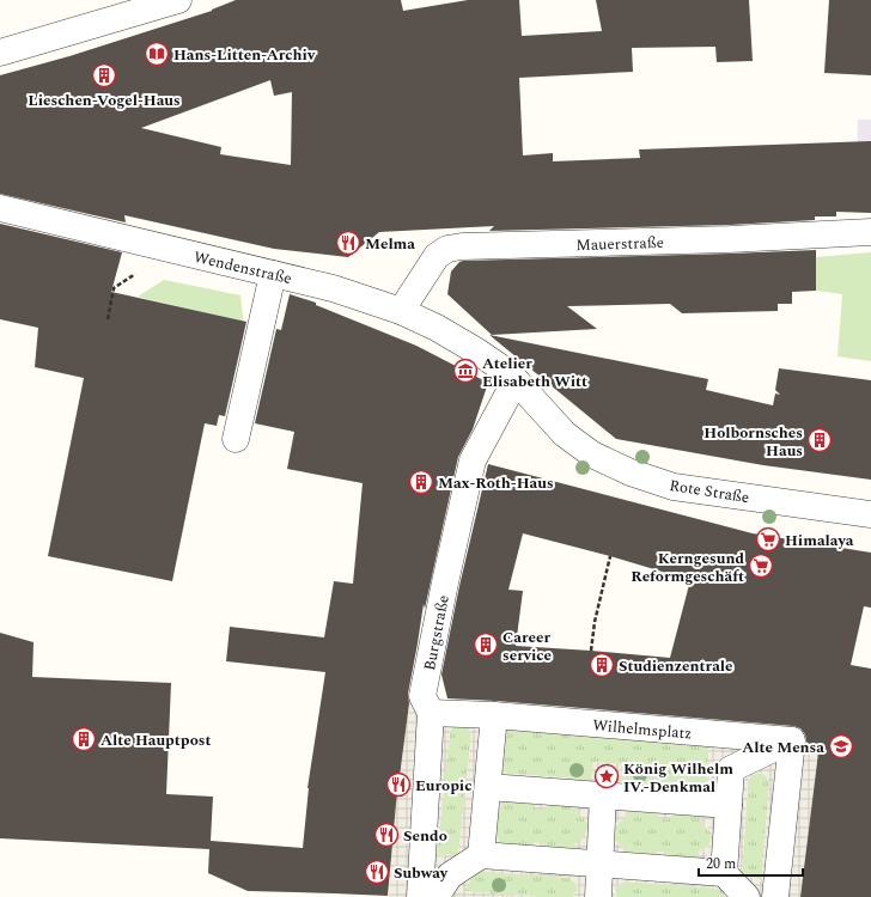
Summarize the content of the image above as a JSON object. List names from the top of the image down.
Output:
{
  "streets": {
    "street": [
      "Mauerstraße",
      "Wendenstraße",
      "Rote Straße",
      "Burgstraße",
      "Wilhelmsplatz"
    ]
  },
  "crossings": [
    ["Mauerstraße", "Wendenstraße"],
    ["Wendenstraße", "Rote Straße"],
    ["Rote Straße", "Burgstraße"],
    ["Burgstraße", "Wilhelmsplatz"]
  ],
  "places": {
    "library": ["Hans-Litten-Archiv"],
    "building": [
      "Lieschen-Vogel-Haus",
      "Holbornsches Haus",
      "Max-Roth-Haus",
      "Career service",
      "Studienzentrale",
      "Alte Hauptpost"
    ],
    "restaurant": [
      "Melma",
      "Europic",
      "Sendo",
      "Subway"
    ],
    "museum": ["Atelier Elisabeth Witt"],
    "supermarket": ["Himalaya", "Kerngesund Reformgeschäft"],
    "school or university": ["Alte Mensa"],
    "place": ["König Wilhelm IV.-Denkmal"]
  },
  "scale_bar": "20 m"
}
